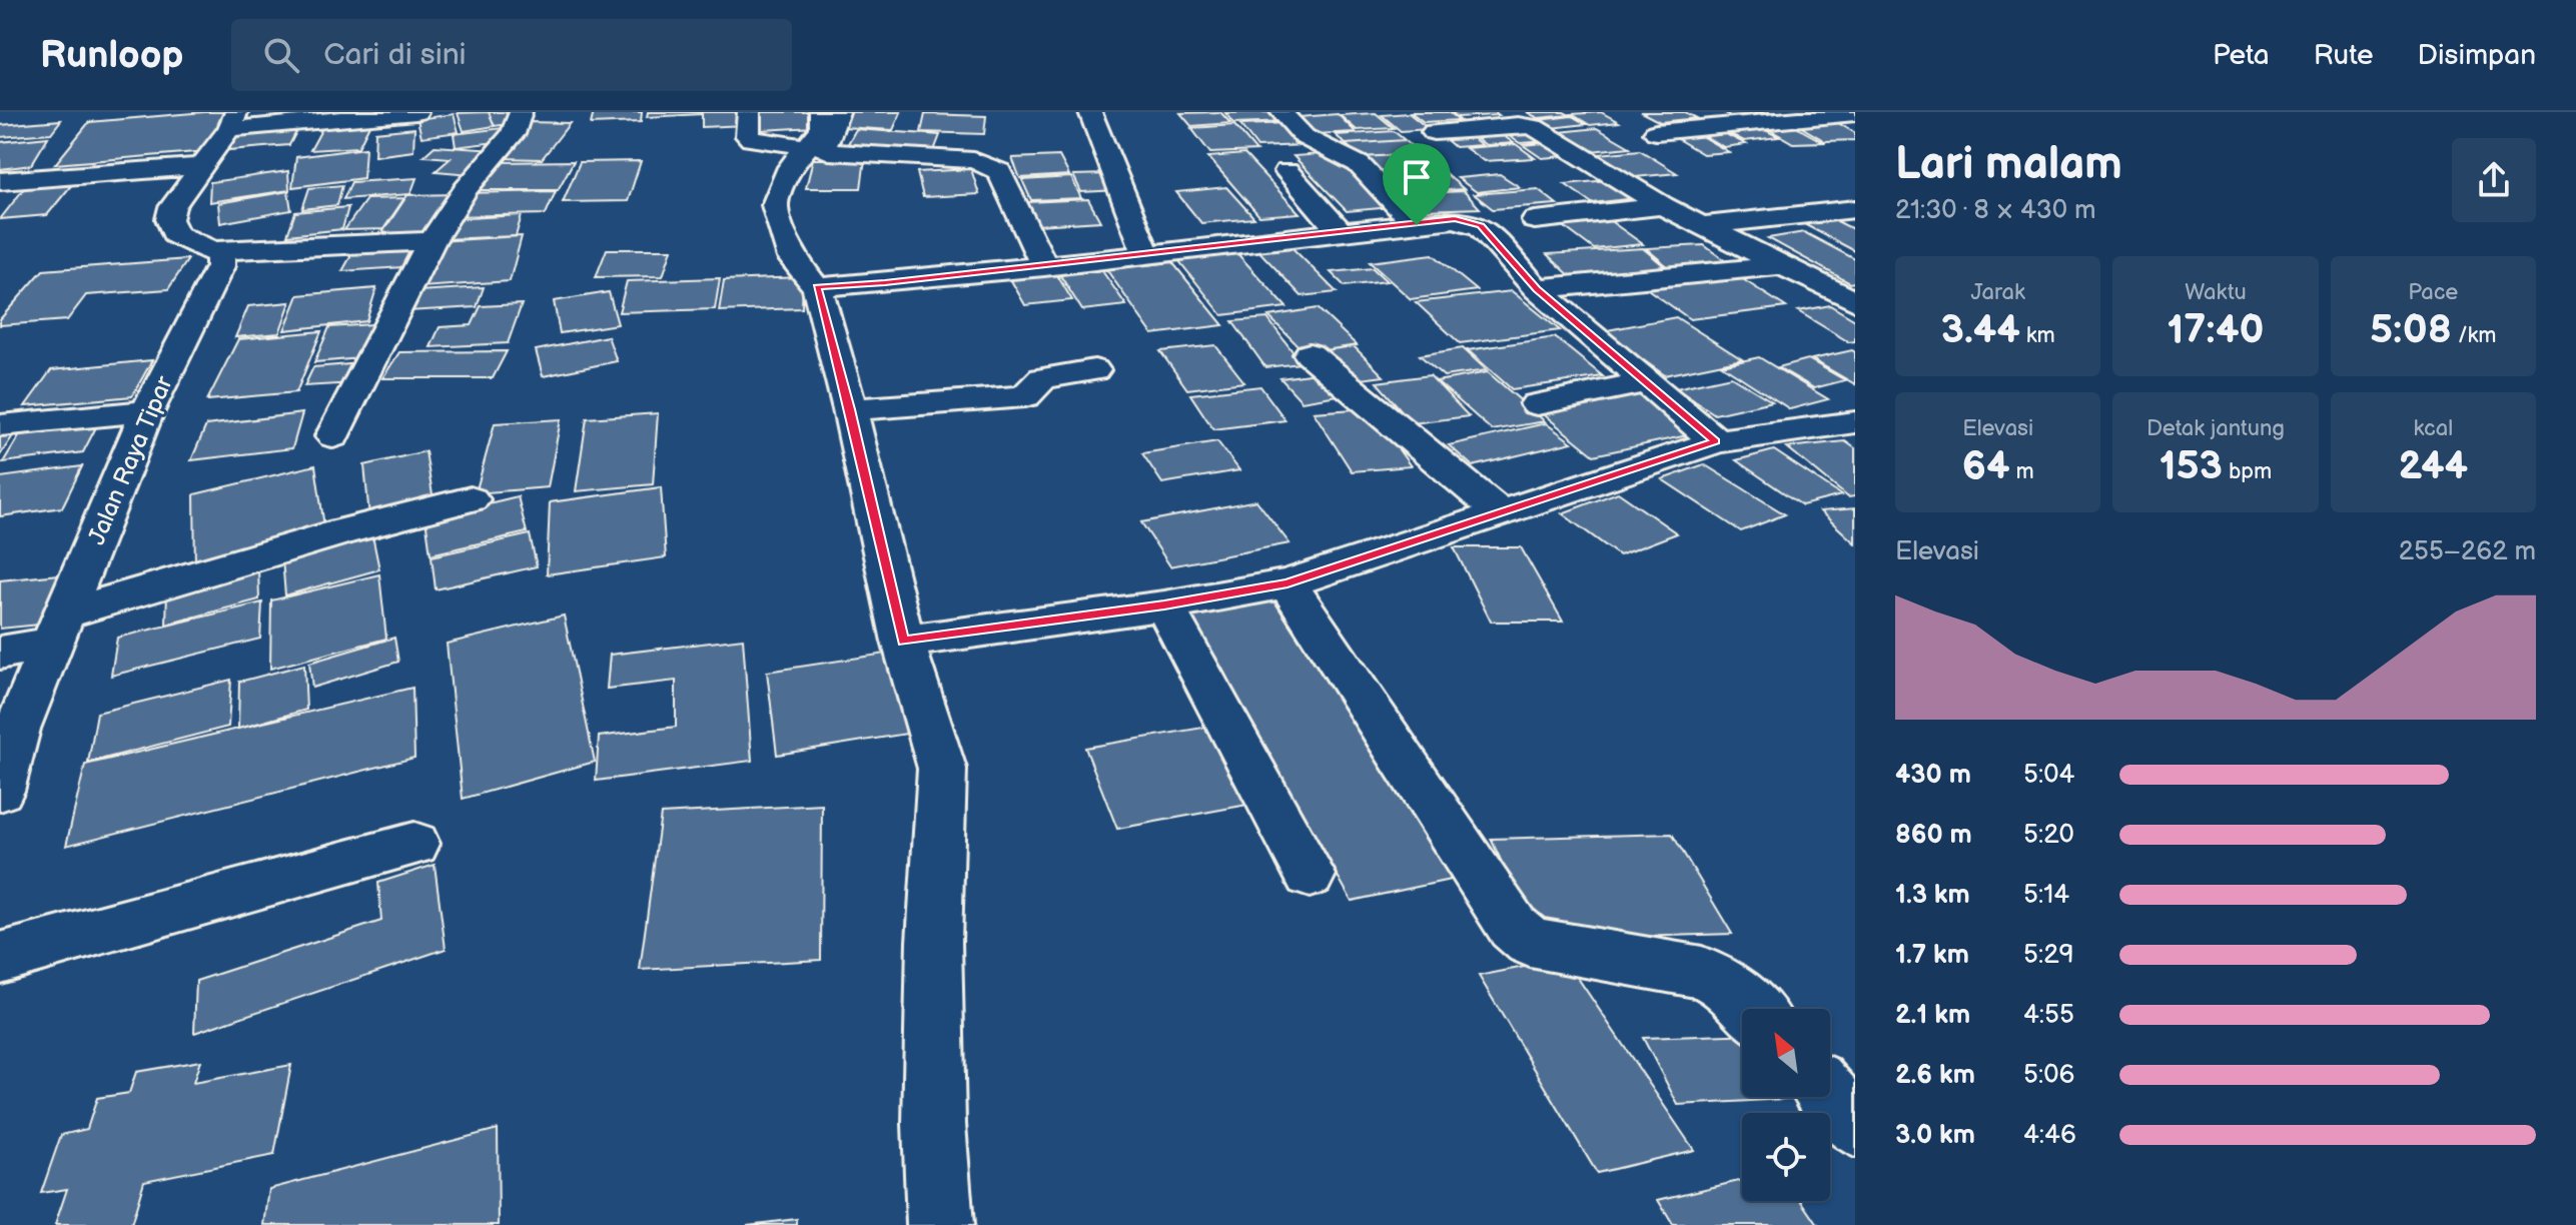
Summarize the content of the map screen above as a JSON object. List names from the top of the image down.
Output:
{
  "streets": {
    "street": ["Jalan Raya Tipar"]
  },
  "north": "top left",
  "page": {
    "header": "Runloop",
    "search": "Cari di sini",
    "nav": ["Peta", "Rute", "Disimpan"],
    "heading": ["Lari malam", "21:30 · 8 × 430 m"],
    "stats": [
      ["Jarak", "3.44 km"],
      ["Waktu", "17:40"],
      ["Pace", "5:08 /km"],
      ["Elevasi", "64 m"],
      ["Detak jantung", "153 bpm"],
      ["kcal", "244"]
    ],
    "chart": ["Elevasi", "255–262 m"],
    "list": [
      {
        "name": "430 m",
        "note": "5:04"
      },
      {
        "name": "860 m",
        "note": "5:20"
      },
      {
        "name": "1.3 km",
        "note": "5:14"
      },
      {
        "name": "1.7 km",
        "note": "5:29"
      },
      {
        "name": "2.1 km",
        "note": "4:55"
      },
      {
        "name": "2.6 km",
        "note": "5:06"
      },
      {
        "name": "3.0 km",
        "note": "4:46"
      }
    ]
  }
}
